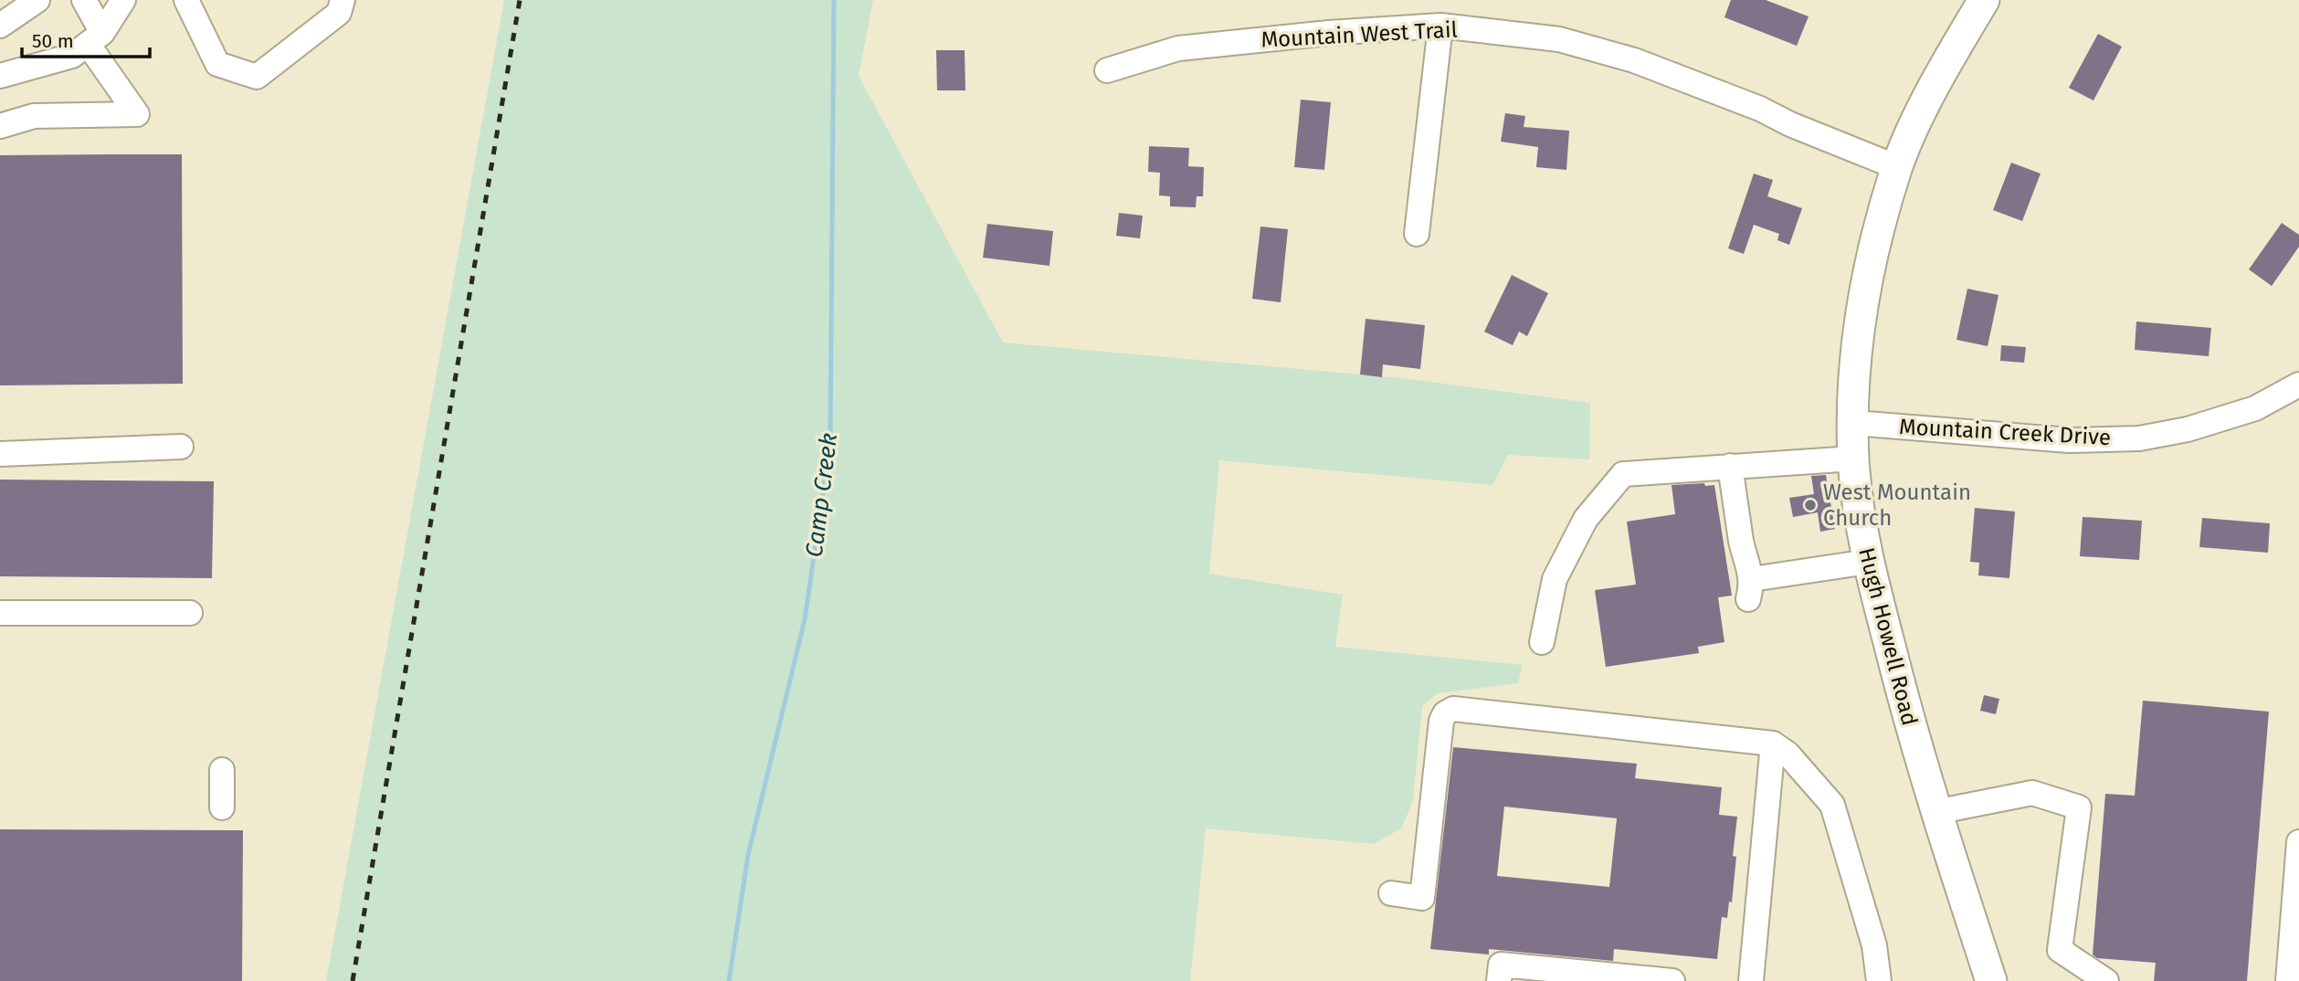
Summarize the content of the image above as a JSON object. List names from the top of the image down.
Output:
{
  "streets": {
    "main road": ["Hugh Howell Road"],
    "street": ["Mountain West Trail", "Mountain Creek Drive"]
  },
  "crossings": [
    ["Mountain West Trail", "Hugh Howell Road"],
    ["Mountain Creek Drive", "Hugh Howell Road"]
  ],
  "water": ["Camp Creek"],
  "places": ["West Mountain Church"],
  "scale_bar": "50 m"
}
